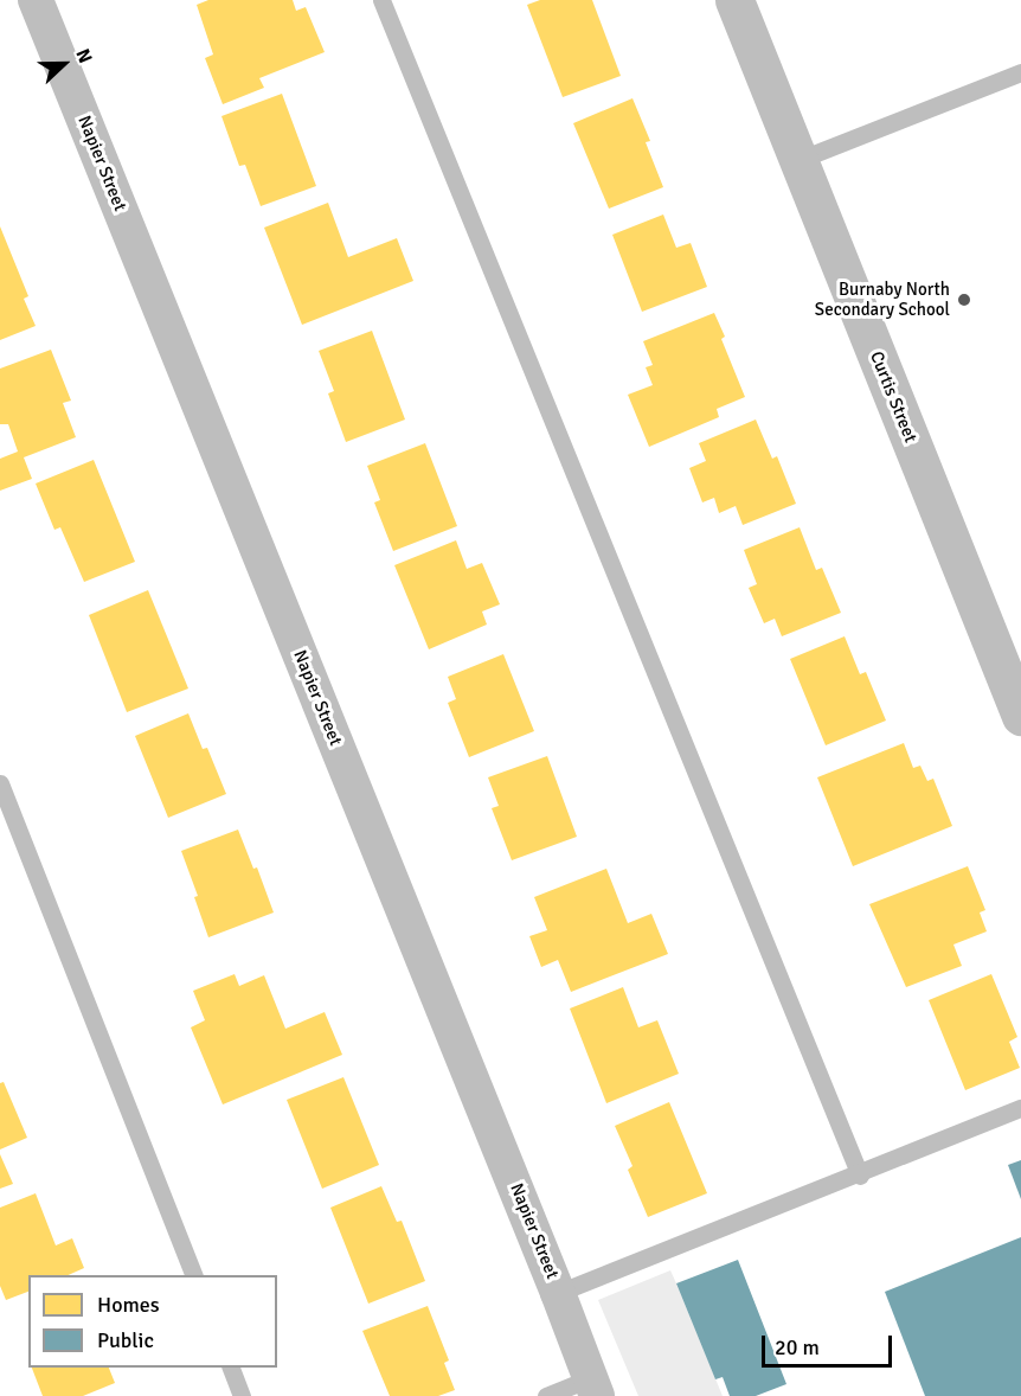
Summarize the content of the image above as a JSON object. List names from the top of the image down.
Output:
{
  "streets": {
    "street": ["Napier Street", "Curtis Street"]
  },
  "places": ["Burnaby North Secondary School"],
  "legend": ["Homes", "Public"],
  "scale_bar": "20 m",
  "north": "right"
}
